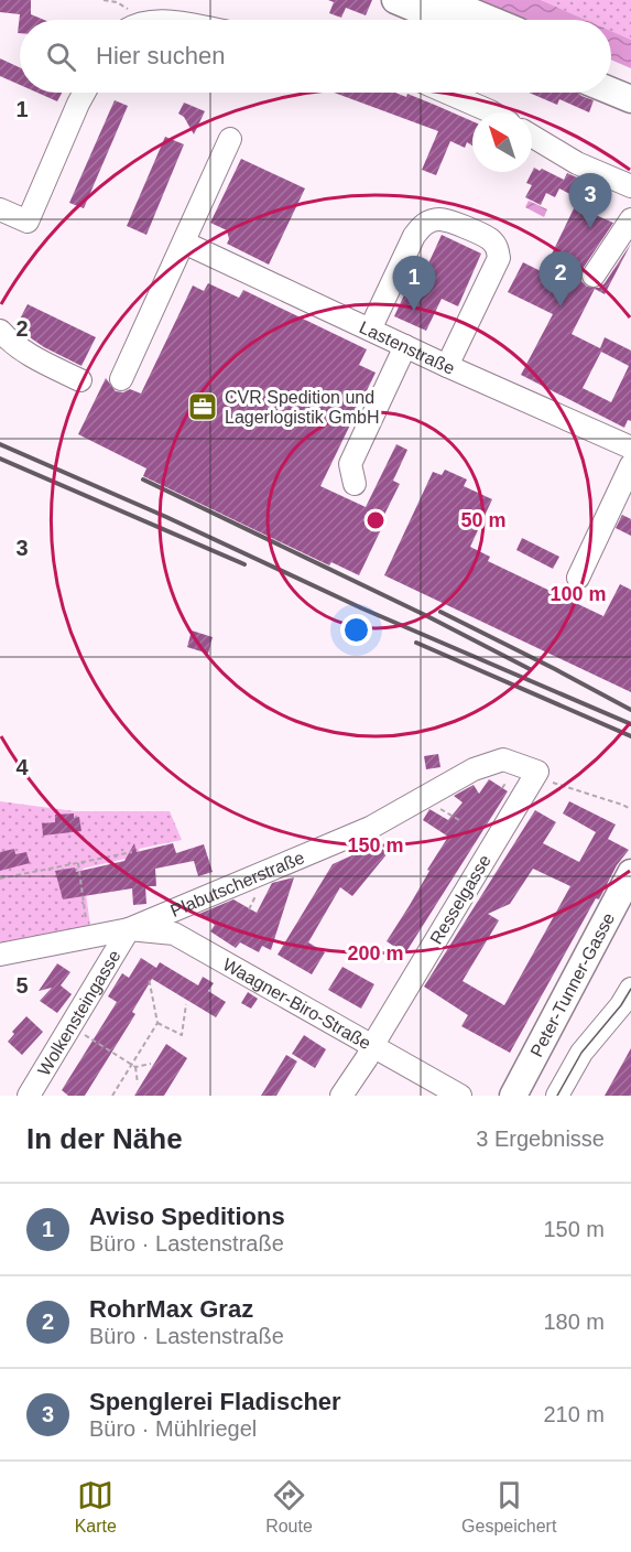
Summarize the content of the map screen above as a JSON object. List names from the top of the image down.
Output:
{
  "streets": {
    "main road": ["Peter-Tunner-Gasse"],
    "street": [
      "Lastenstraße",
      "Plabutscherstraße",
      "Resselgasse",
      "Waagner-Biro-Straße",
      "Wolkensteingasse"
    ]
  },
  "crossings": [
    ["Plabutscherstraße", "Resselgasse"],
    ["Plabutscherstraße", "Waagner-Biro-Straße"],
    ["Plabutscherstraße", "Wolkensteingasse"],
    ["Resselgasse", "Waagner-Biro-Straße"],
    ["Waagner-Biro-Straße", "Wolkensteingasse"]
  ],
  "places": {
    "office": ["CVR Spedition und Lagerlogistik GmbH"]
  },
  "north": "top left",
  "page": {
    "search": "Hier suchen",
    "pins": ["3", "2", "1"],
    "heading": ["In der Nähe", "3 Ergebnisse"],
    "list": [
      {
        "mark": "1",
        "name": "Aviso Speditions",
        "note": "Büro · Lastenstraße",
        "value": "150 m"
      },
      {
        "mark": "2",
        "name": "RohrMax Graz",
        "note": "Büro · Lastenstraße",
        "value": "180 m"
      },
      {
        "mark": "3",
        "name": "Spenglerei Fladischer",
        "note": "Büro · Mühlriegel",
        "value": "210 m"
      }
    ],
    "nav": ["Karte", "Route", "Gespeichert"]
  },
  "grid": {
    "rows": [
      "1",
      "2",
      "3",
      "4",
      "5"
    ]
  },
  "rings": [
    "50 m",
    "100 m",
    "150 m",
    "200 m"
  ]
}
